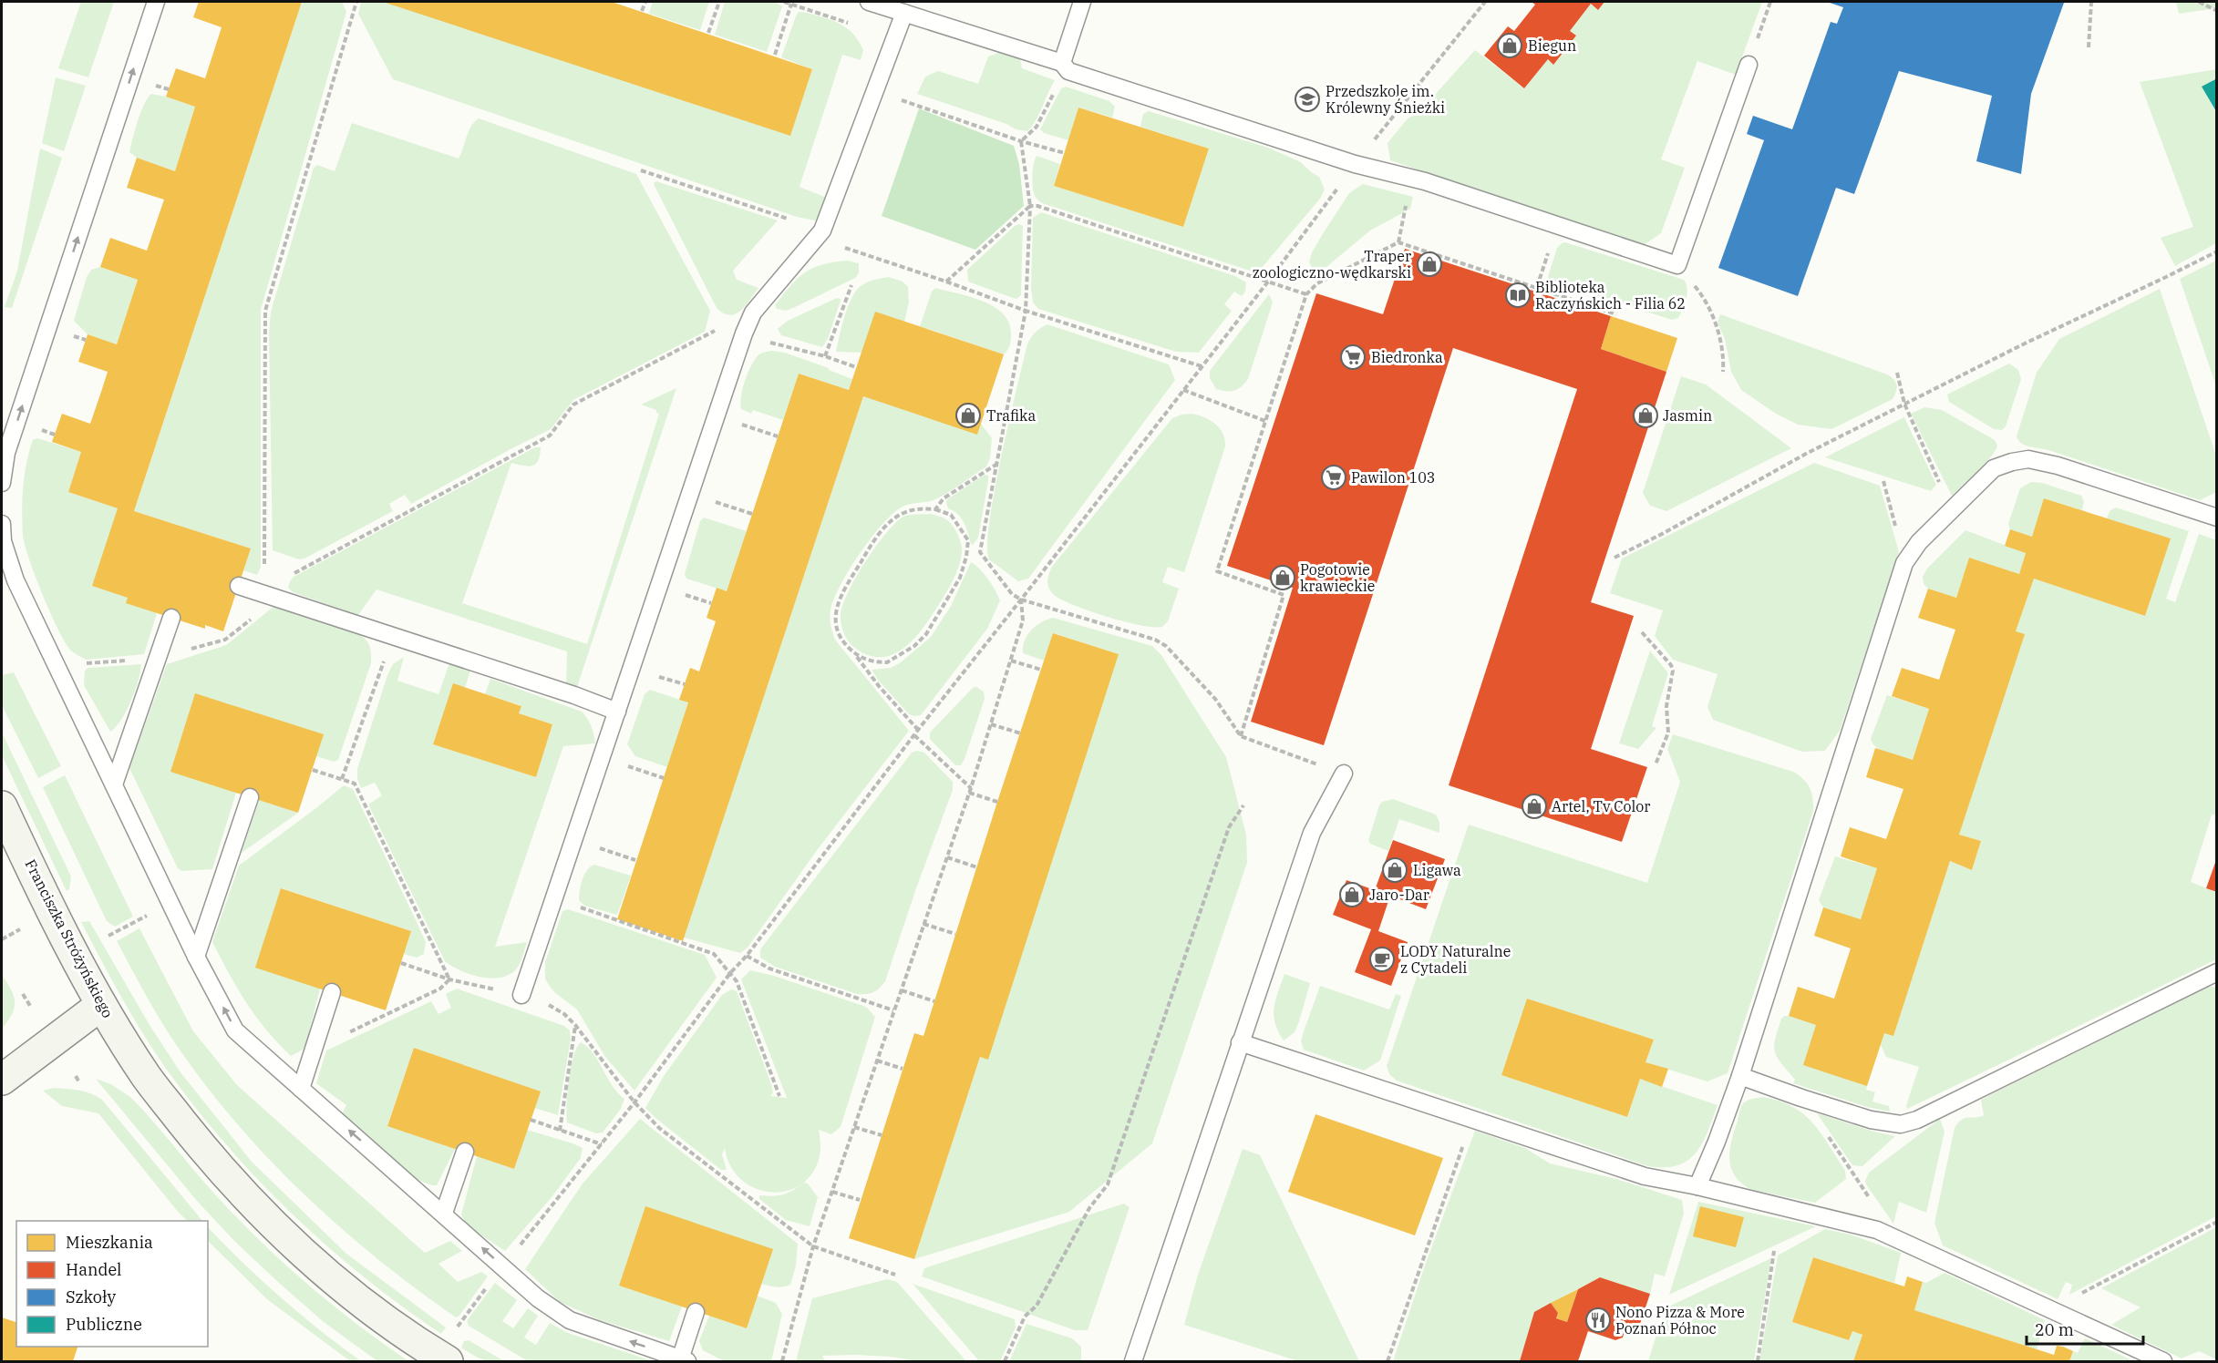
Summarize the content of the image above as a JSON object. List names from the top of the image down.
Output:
{
  "streets": {
    "street": ["Franciszka Stróżyńskiego"]
  },
  "places": {
    "shop": [
      "Biegun",
      "Traper zoologiczno-wędkarski",
      "Trafika",
      "Jasmin",
      "Pogotowie krawieckie",
      "Artel, Tv Color",
      "Ligawa",
      "Jaro-Dar"
    ],
    "school or university": ["Przedszkole im. Królewny Śnieżki"],
    "library": ["Biblioteka Raczyńskich - Filia 62"],
    "supermarket": ["Biedronka", "Pawilon 103"],
    "cafe": ["LODY Naturalne z Cytadeli"],
    "restaurant": ["Nono Pizza & More Poznań Północ"]
  },
  "legend": [
    "Mieszkania",
    "Handel",
    "Szkoły",
    "Publiczne"
  ],
  "scale_bar": "20 m"
}
